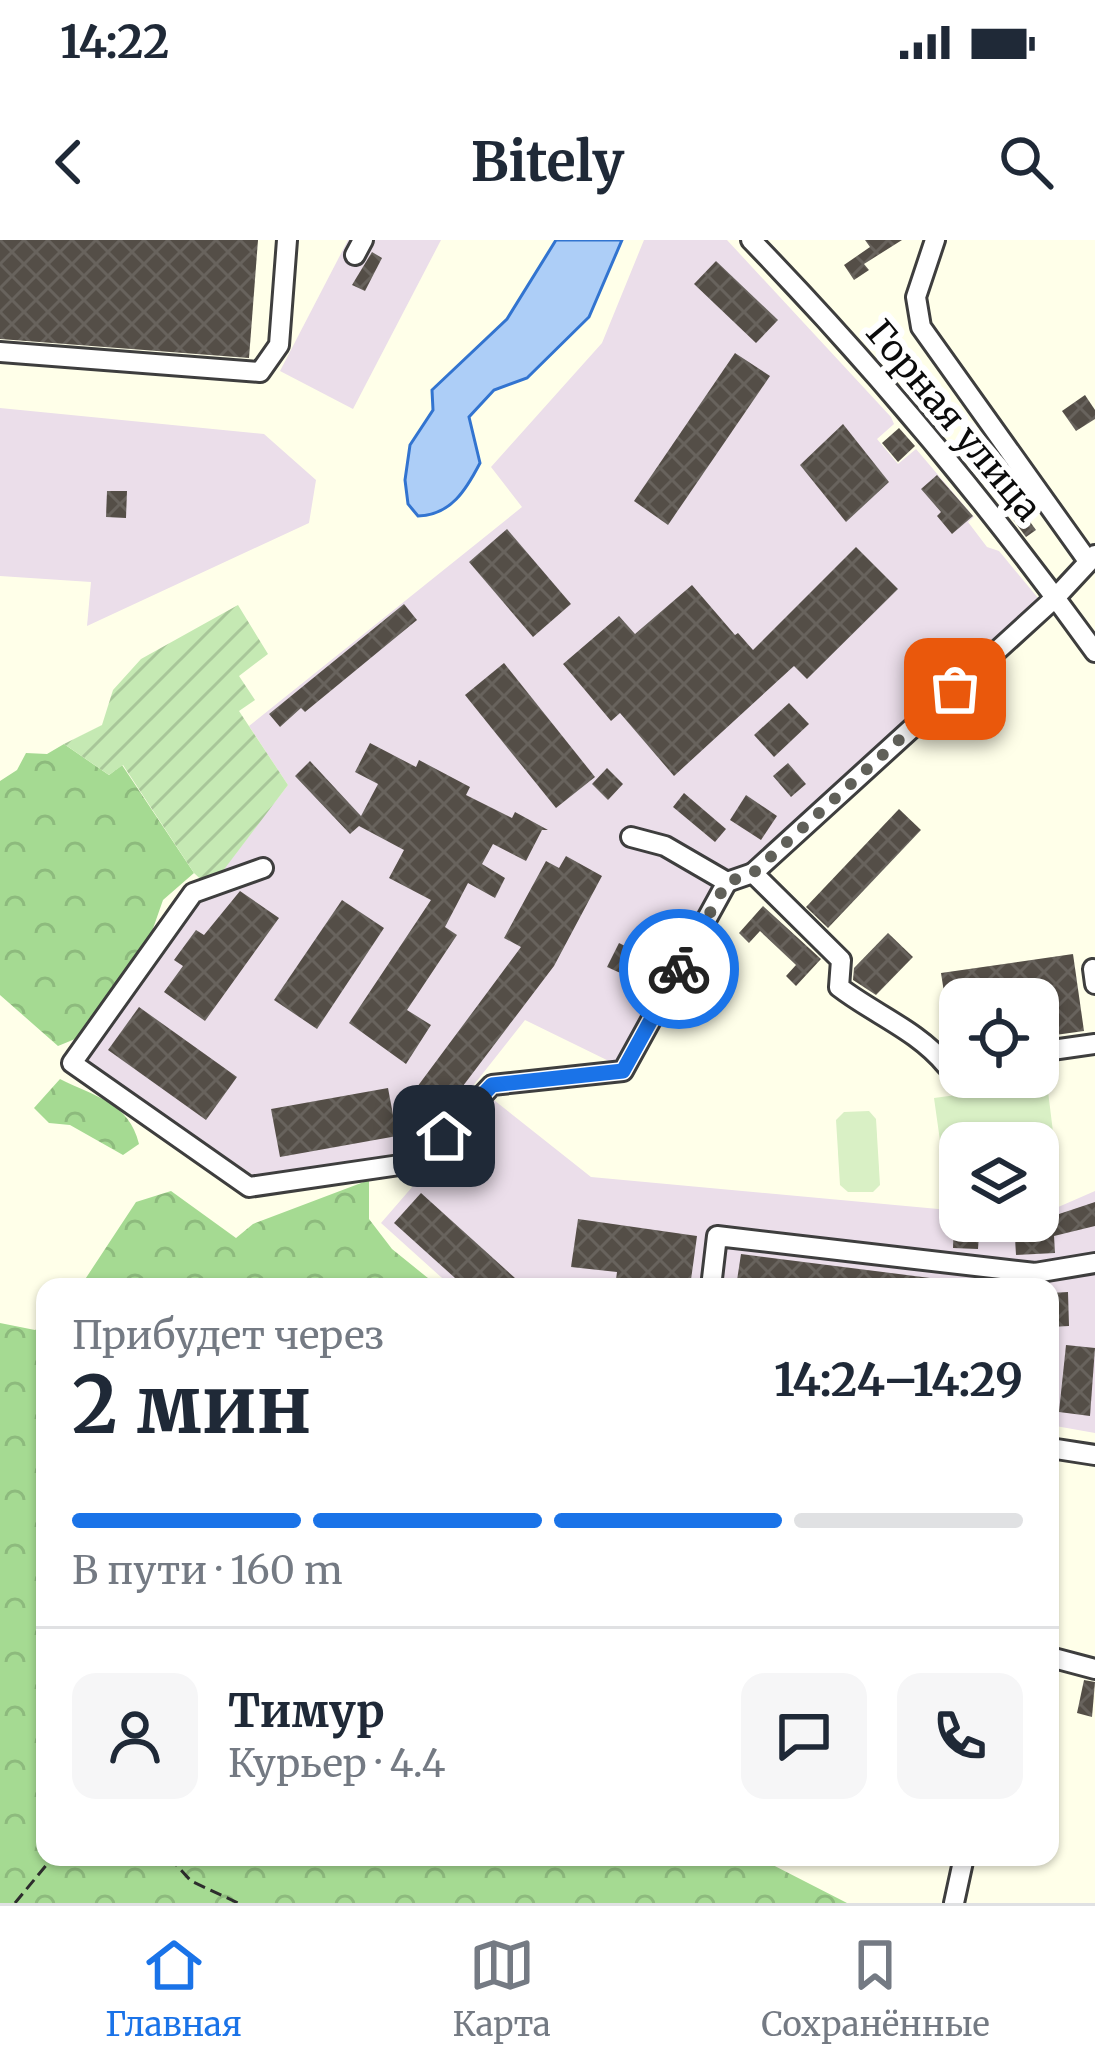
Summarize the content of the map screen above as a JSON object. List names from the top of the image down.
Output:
{
  "streets": {
    "street": ["Горная улица"]
  },
  "page": {
    "status": "14:22",
    "header": "Bitely",
    "heading": ["2 мин", "Прибудет через", "14:24–14:29"],
    "panel": ["Тимур", "Курьер · 4.4"],
    "bar": "В пути · 160 m",
    "tabs": ["Главная", "Карта", "Сохранённые"]
  }
}
